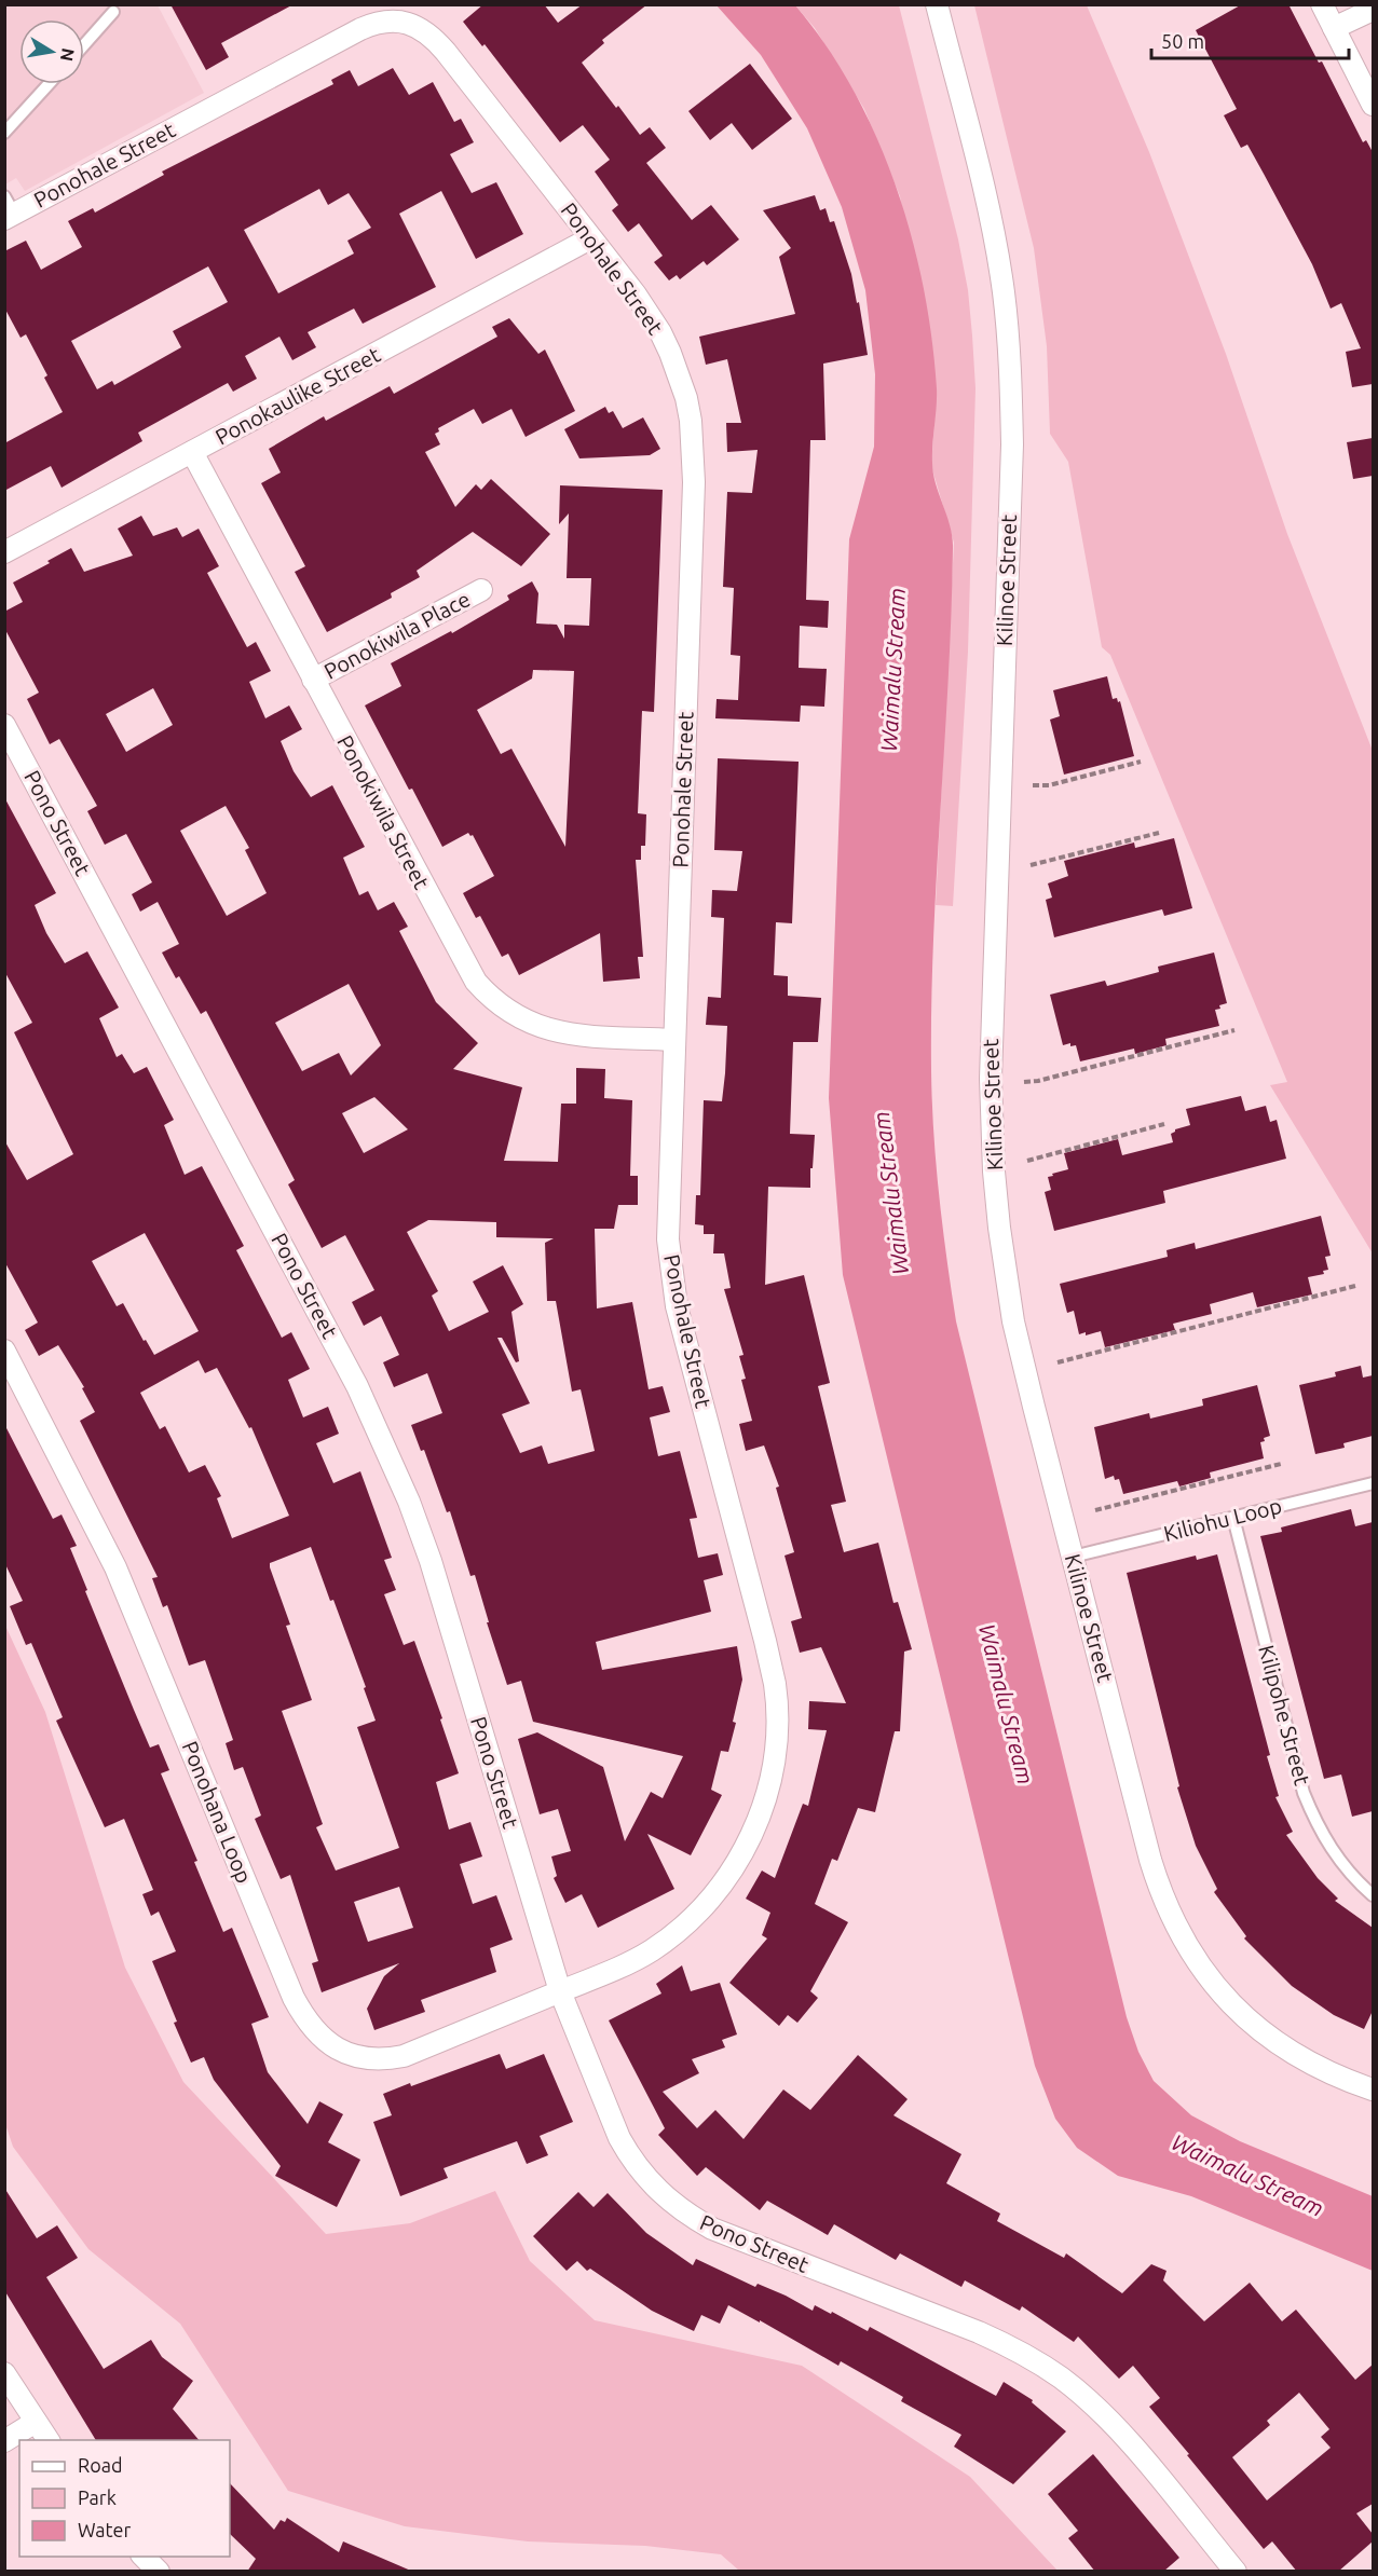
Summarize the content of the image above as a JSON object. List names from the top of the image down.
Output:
{
  "streets": {
    "street": [
      "Ponohale Street",
      "Ponokaulike Street",
      "Kilinoe Street",
      "Ponokiwila Place",
      "Ponokiwila Street",
      "Pono Street",
      "Ponohana Loop"
    ],
    "lane": ["Kiliohu Loop", "Kilipohe Street"]
  },
  "crossings": [
    ["Ponohale Street", "Ponokaulike Street"],
    ["Ponohale Street", "Ponokiwila Street"],
    ["Ponohale Street", "Pono Street"],
    ["Ponohale Street", "Ponohana Loop"],
    ["Ponokaulike Street", "Ponokiwila Street"],
    ["Kilinoe Street", "Kiliohu Loop"],
    ["Ponokiwila Place", "Ponokiwila Street"],
    ["Pono Street", "Ponohana Loop"],
    ["Kiliohu Loop", "Kilipohe Street"]
  ],
  "water": ["Waimalu Stream"],
  "legend": ["Road", "Park", "Water"],
  "scale_bar": "50 m",
  "north": "right"
}
